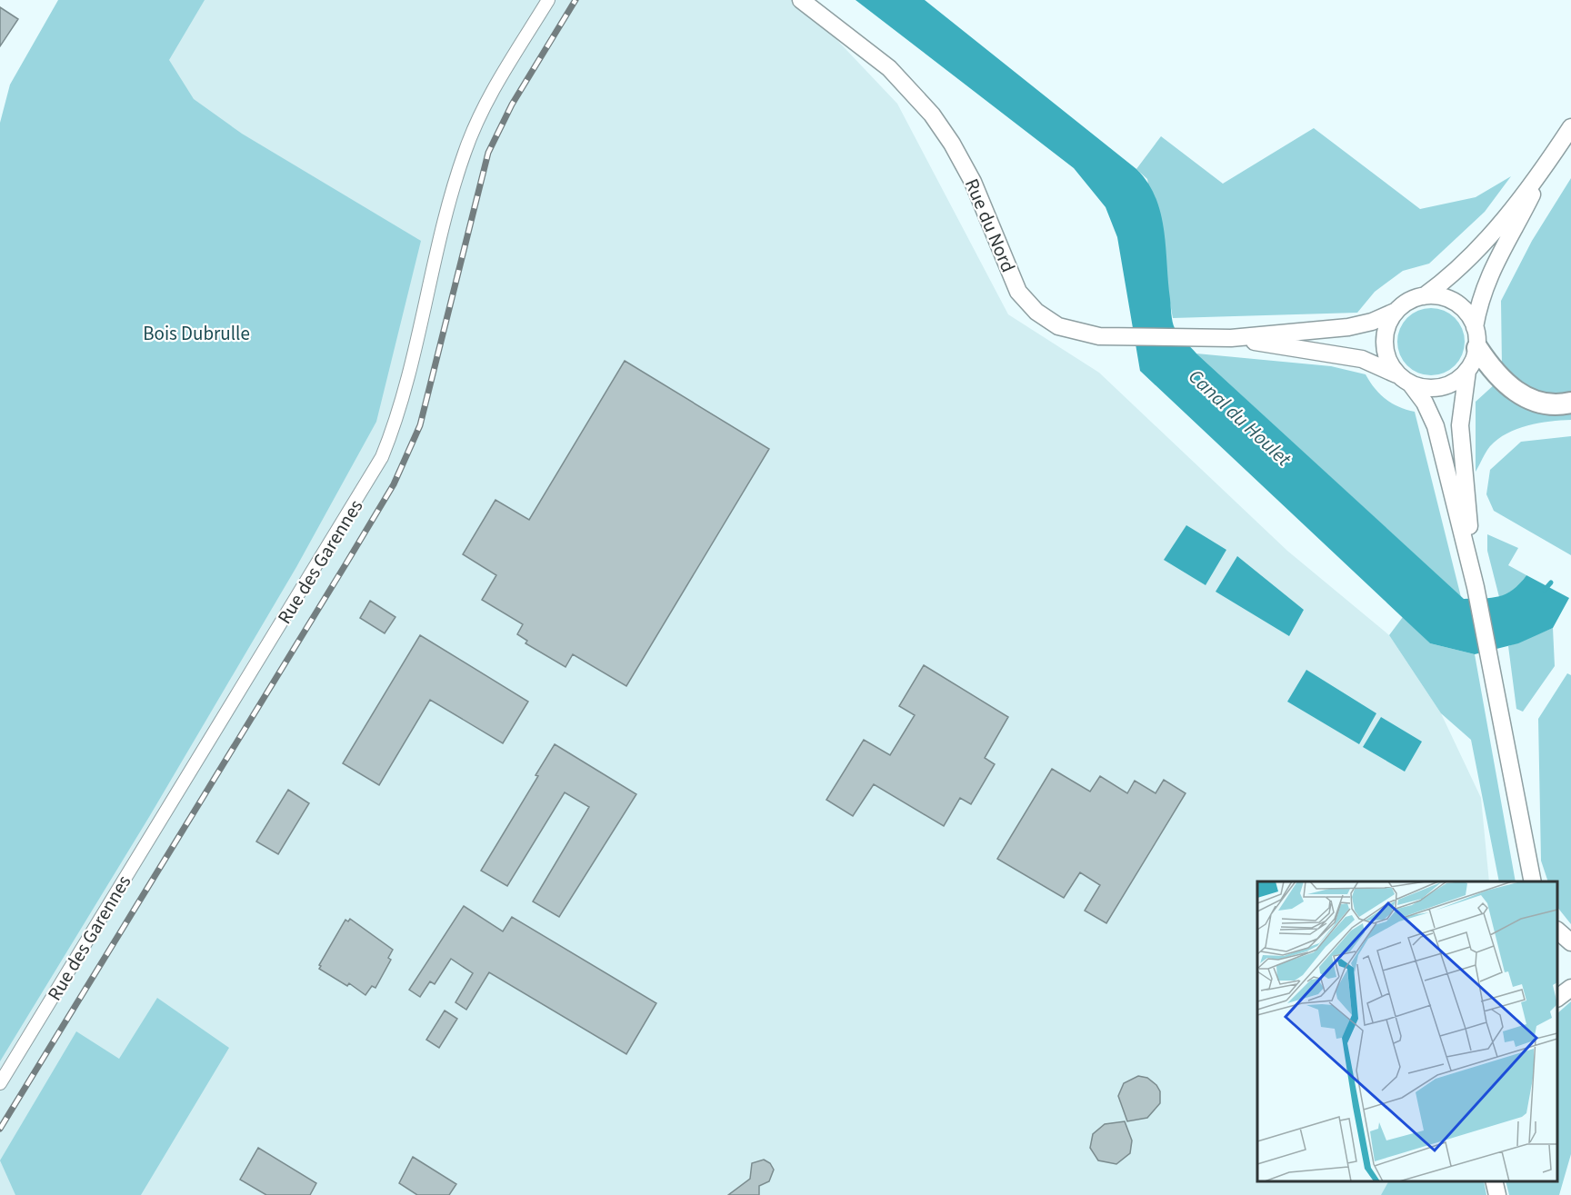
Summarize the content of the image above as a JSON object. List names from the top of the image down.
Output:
{
  "streets": {
    "street": ["Rue du Nord", "Rue des Garennes"]
  },
  "water": ["Canal du Houlet"],
  "parks": ["Bois Dubrulle"]
}
